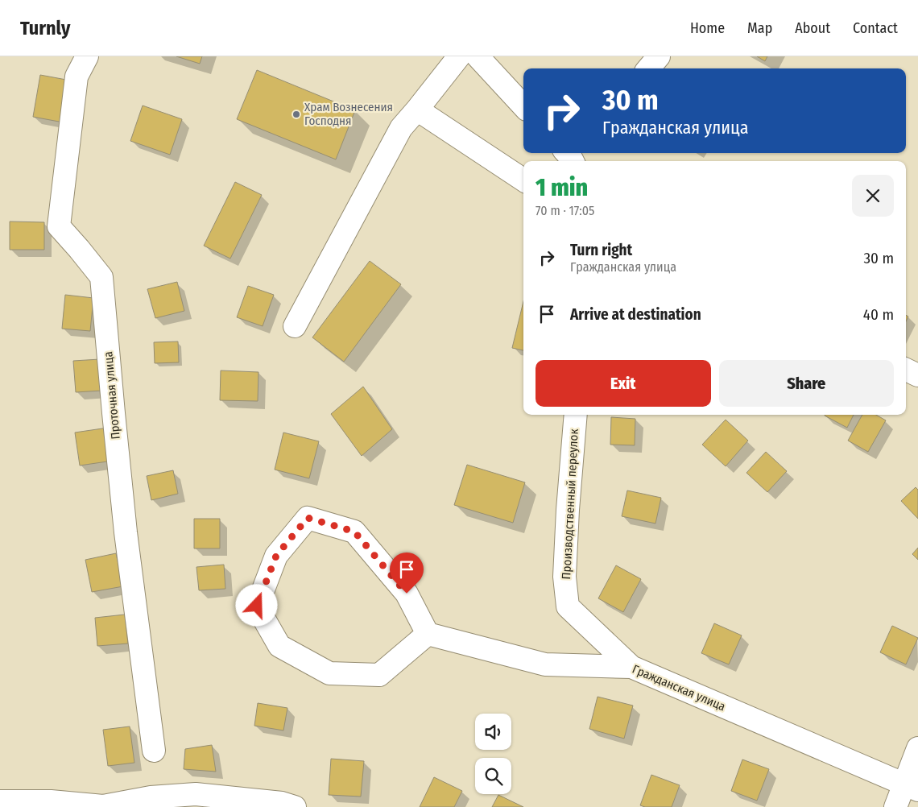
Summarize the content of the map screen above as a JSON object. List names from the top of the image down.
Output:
{
  "streets": {
    "street": ["Проточная улица", "Производственный переулок", "Гражданская улица"]
  },
  "crossings": [
    ["Производственный переулок", "Гражданская улица"]
  ],
  "places": ["Храм Вознесения Господня"],
  "page": {
    "header": "Turnly",
    "nav": [
      "Home",
      "Map",
      "About",
      "Contact"
    ],
    "turn": ["30 m", "Гражданская улица"],
    "heading": ["1 min", "70 m · 17:05"],
    "list": [
      {
        "name": "Turn right",
        "note": "Гражданская улица",
        "value": "30 m"
      },
      {
        "name": "Arrive at destination",
        "value": "40 m"
      }
    ],
    "buttons": ["Exit", "Share"]
  }
}
